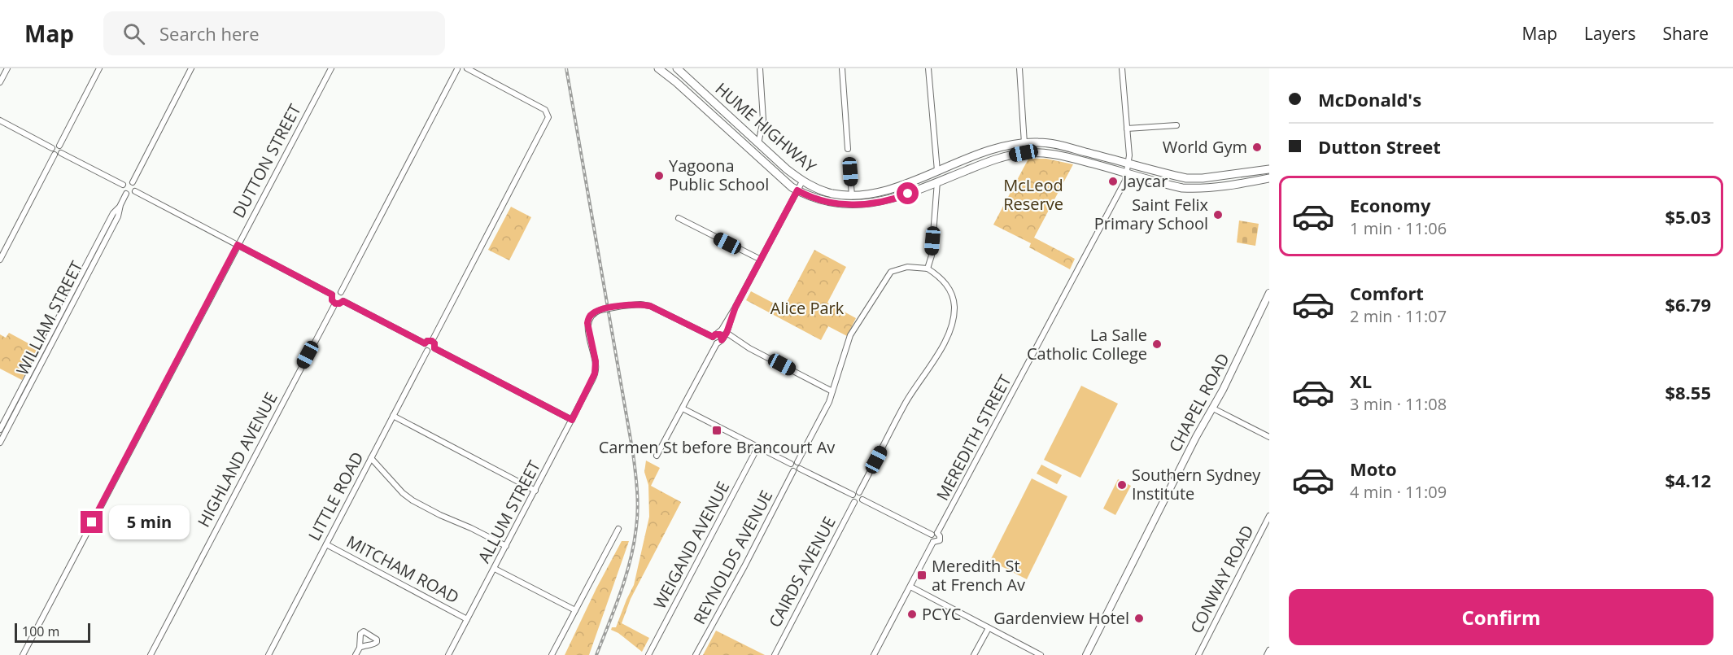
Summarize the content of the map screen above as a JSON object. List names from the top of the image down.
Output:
{
  "streets": {
    "highway": ["HUME HIGHWAY"],
    "main road": ["CHAPEL ROAD"],
    "street": [
      "DUTTON STREET",
      "WILLIAM STREET",
      "MEREDITH STREET",
      "HIGHLAND AVENUE",
      "LITTLE ROAD",
      "ALLUM STREET",
      "WEIGAND AVENUE",
      "REYNOLDS AVENUE",
      "MITCHAM ROAD",
      "CAIRDS AVENUE",
      "CONWAY ROAD"
    ]
  },
  "crossings": [
    ["HUME HIGHWAY", "MEREDITH STREET"],
    ["LITTLE ROAD", "MITCHAM ROAD"],
    ["ALLUM STREET", "MITCHAM ROAD"]
  ],
  "parks": ["McLeod Reserve", "Alice Park"],
  "places": {
    "other": [
      "World Gym",
      "Yagoona Public School",
      "Jaycar",
      "Saint Felix Primary School",
      "La Salle Catholic College",
      "Southern Sydney Institute",
      "PCYC",
      "Gardenview Hotel"
    ],
    "transit": ["Carmen St before Brancourt Av", "Meredith St at French Av"]
  },
  "scale_bar": "100 m",
  "page": {
    "header": "Map",
    "search": "Search here",
    "nav": ["Map", "Layers", "Share"],
    "banner": ["McDonald's", "Dutton Street"],
    "list": [
      {
        "name": "Economy",
        "note": "1 min · 11:06",
        "value": "$5.03"
      },
      {
        "name": "Comfort",
        "note": "2 min · 11:07",
        "value": "$6.79"
      },
      {
        "name": "XL",
        "note": "3 min · 11:08",
        "value": "$8.55"
      },
      {
        "name": "Moto",
        "note": "4 min · 11:09",
        "value": "$4.12"
      }
    ],
    "bubble": "5 min",
    "buttons": "Confirm",
    "scale": "100 m"
  }
}
